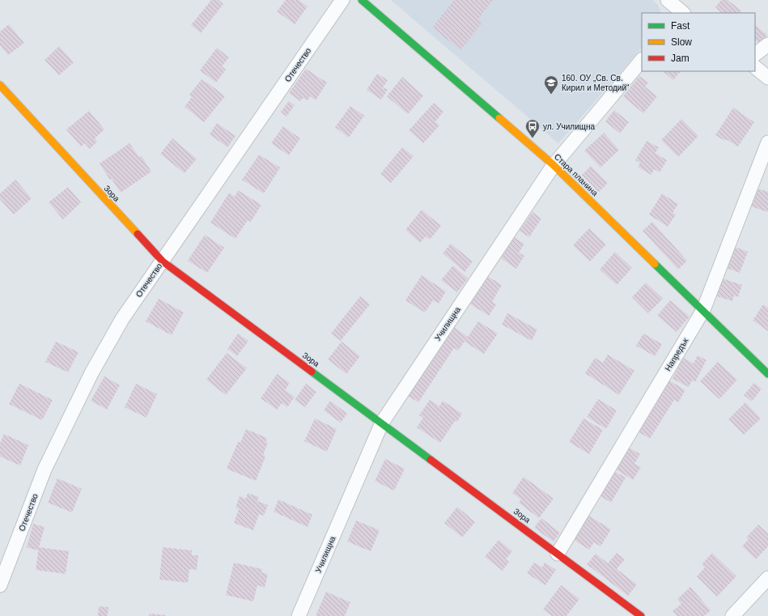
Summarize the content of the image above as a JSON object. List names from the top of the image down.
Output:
{
  "streets": {
    "street": [
      "Отечество",
      "Стара планина",
      "Зора",
      "Училищна",
      "Напредък"
    ]
  },
  "crossings": [
    ["Отечество", "Зора"],
    ["Стара планина", "Училищна"],
    ["Стара планина", "Напредък"],
    ["Зора", "Училищна"],
    ["Зора", "Напредък"]
  ],
  "places": {
    "school or university": ["160. ОУ „Св. Св. Кирил и Методий“"],
    "bus stop": ["ул. Училищна"]
  },
  "legend": ["Fast", "Slow", "Jam"]
}
